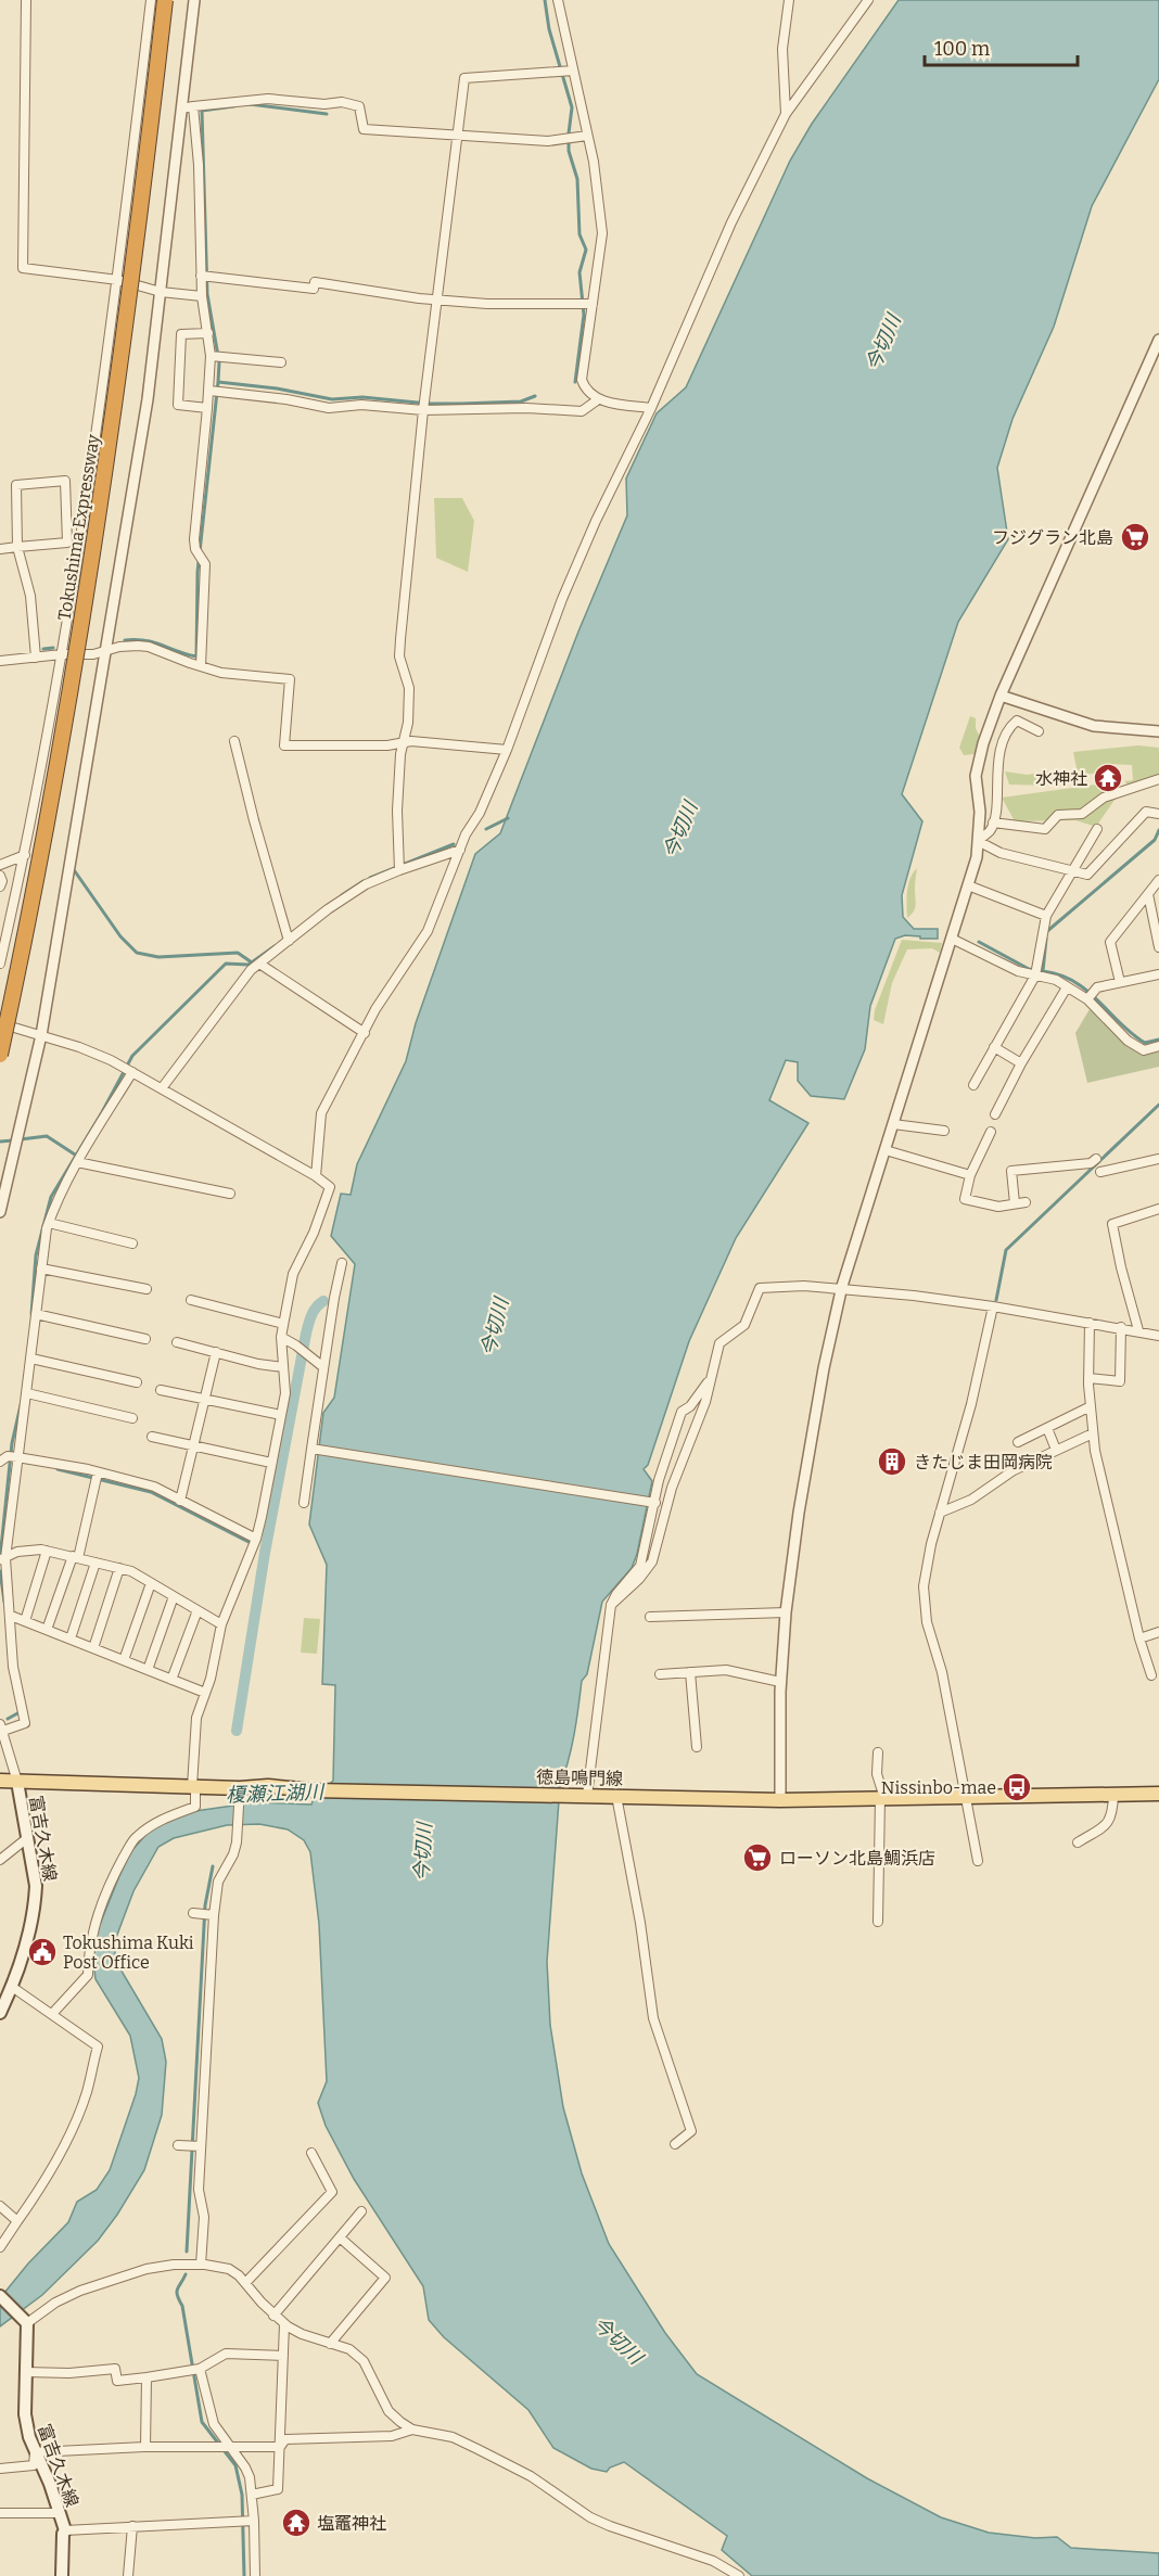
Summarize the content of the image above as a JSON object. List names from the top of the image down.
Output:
{
  "streets": {
    "highway": ["Tokushima Expressway"],
    "main road": ["徳島鳴門線", "富吉久木線"]
  },
  "crossings": [
    ["徳島鳴門線", "富吉久木線"]
  ],
  "water": ["今切川", "榎瀬江湖川"],
  "places": {
    "supermarket": ["フジグラン北島", "ローソン北島鯛浜店"],
    "temple": ["水神社", "塩竈神社"],
    "building": ["きたじま田岡病院"],
    "bus stop": ["Nissinbo-mae"],
    "public building": ["Tokushima Kuki Post Office"]
  },
  "scale_bar": "100 m"
}
